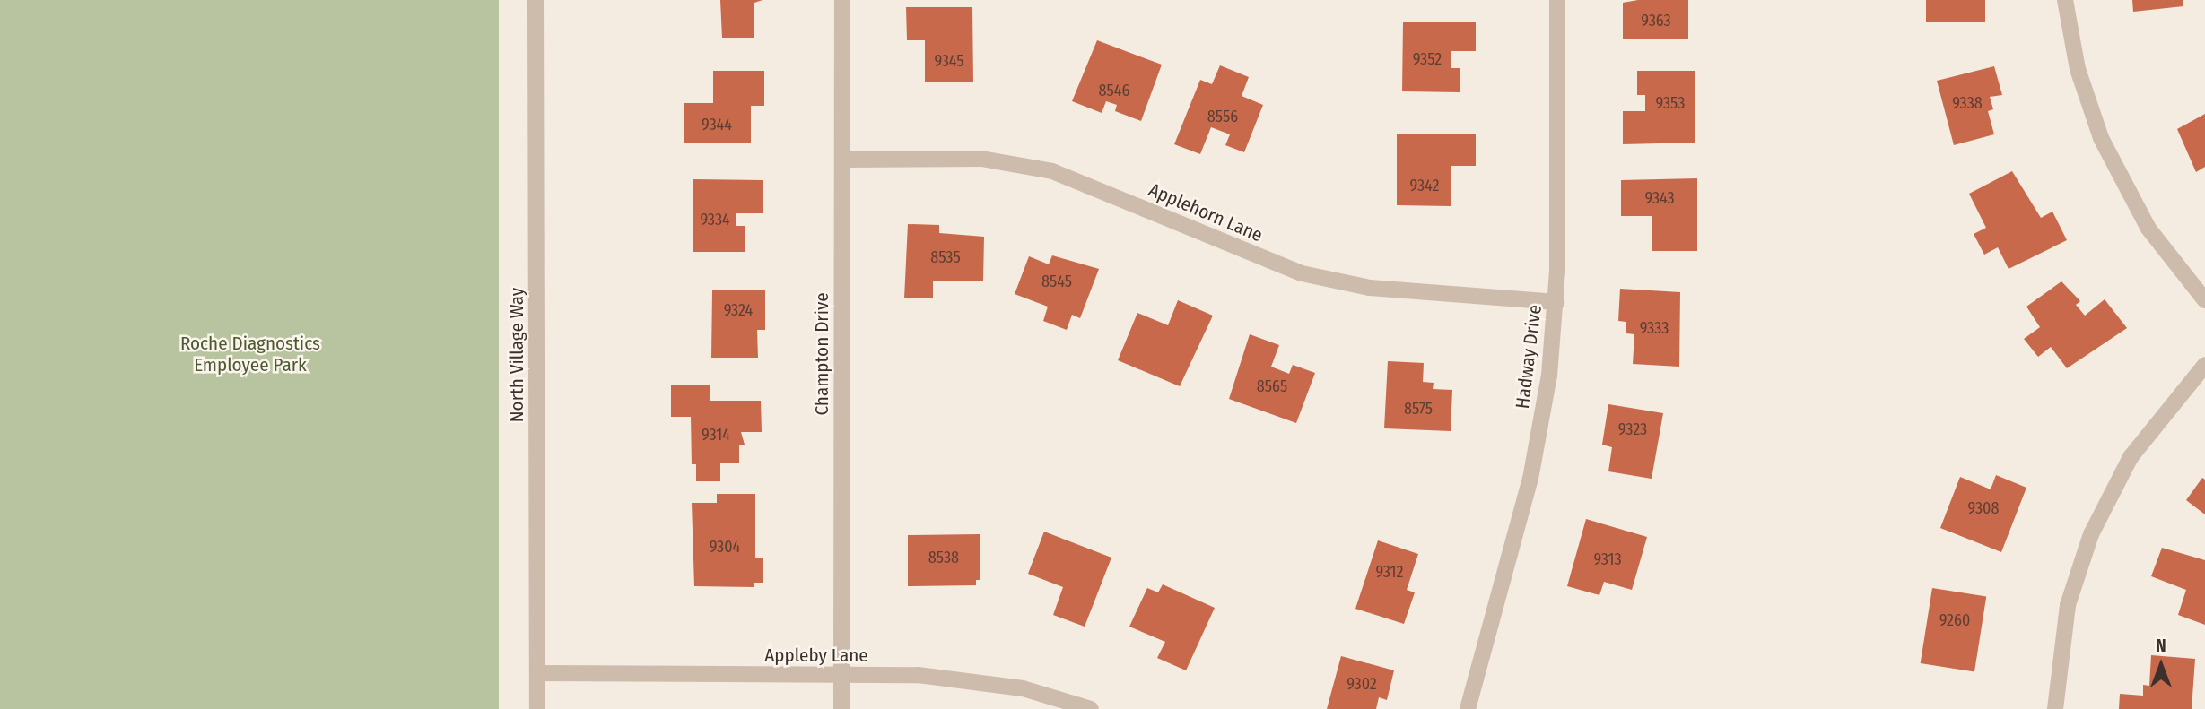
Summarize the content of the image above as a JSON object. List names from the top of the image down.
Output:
{
  "streets": {
    "street": [
      "Applehorn Lane",
      "Champton Drive",
      "North Village Way",
      "Hadway Drive",
      "Appleby Lane"
    ]
  },
  "crossings": [
    ["Applehorn Lane", "Champton Drive"],
    ["Applehorn Lane", "Hadway Drive"],
    ["Champton Drive", "Appleby Lane"],
    ["North Village Way", "Appleby Lane"]
  ],
  "parks": ["Roche Diagnostics Employee Park"],
  "house_numbers": [
    "9363",
    "9352",
    "9345",
    "8546",
    "9353",
    "9338",
    "8556",
    "9344",
    "9342",
    "9343",
    "9334",
    "8535",
    "8545",
    "9324",
    "9333",
    "8565",
    "8575",
    "9323",
    "9314",
    "9308",
    "9304",
    "8538",
    "9313",
    "9312",
    "9260",
    "9302"
  ],
  "north": "top"
}
